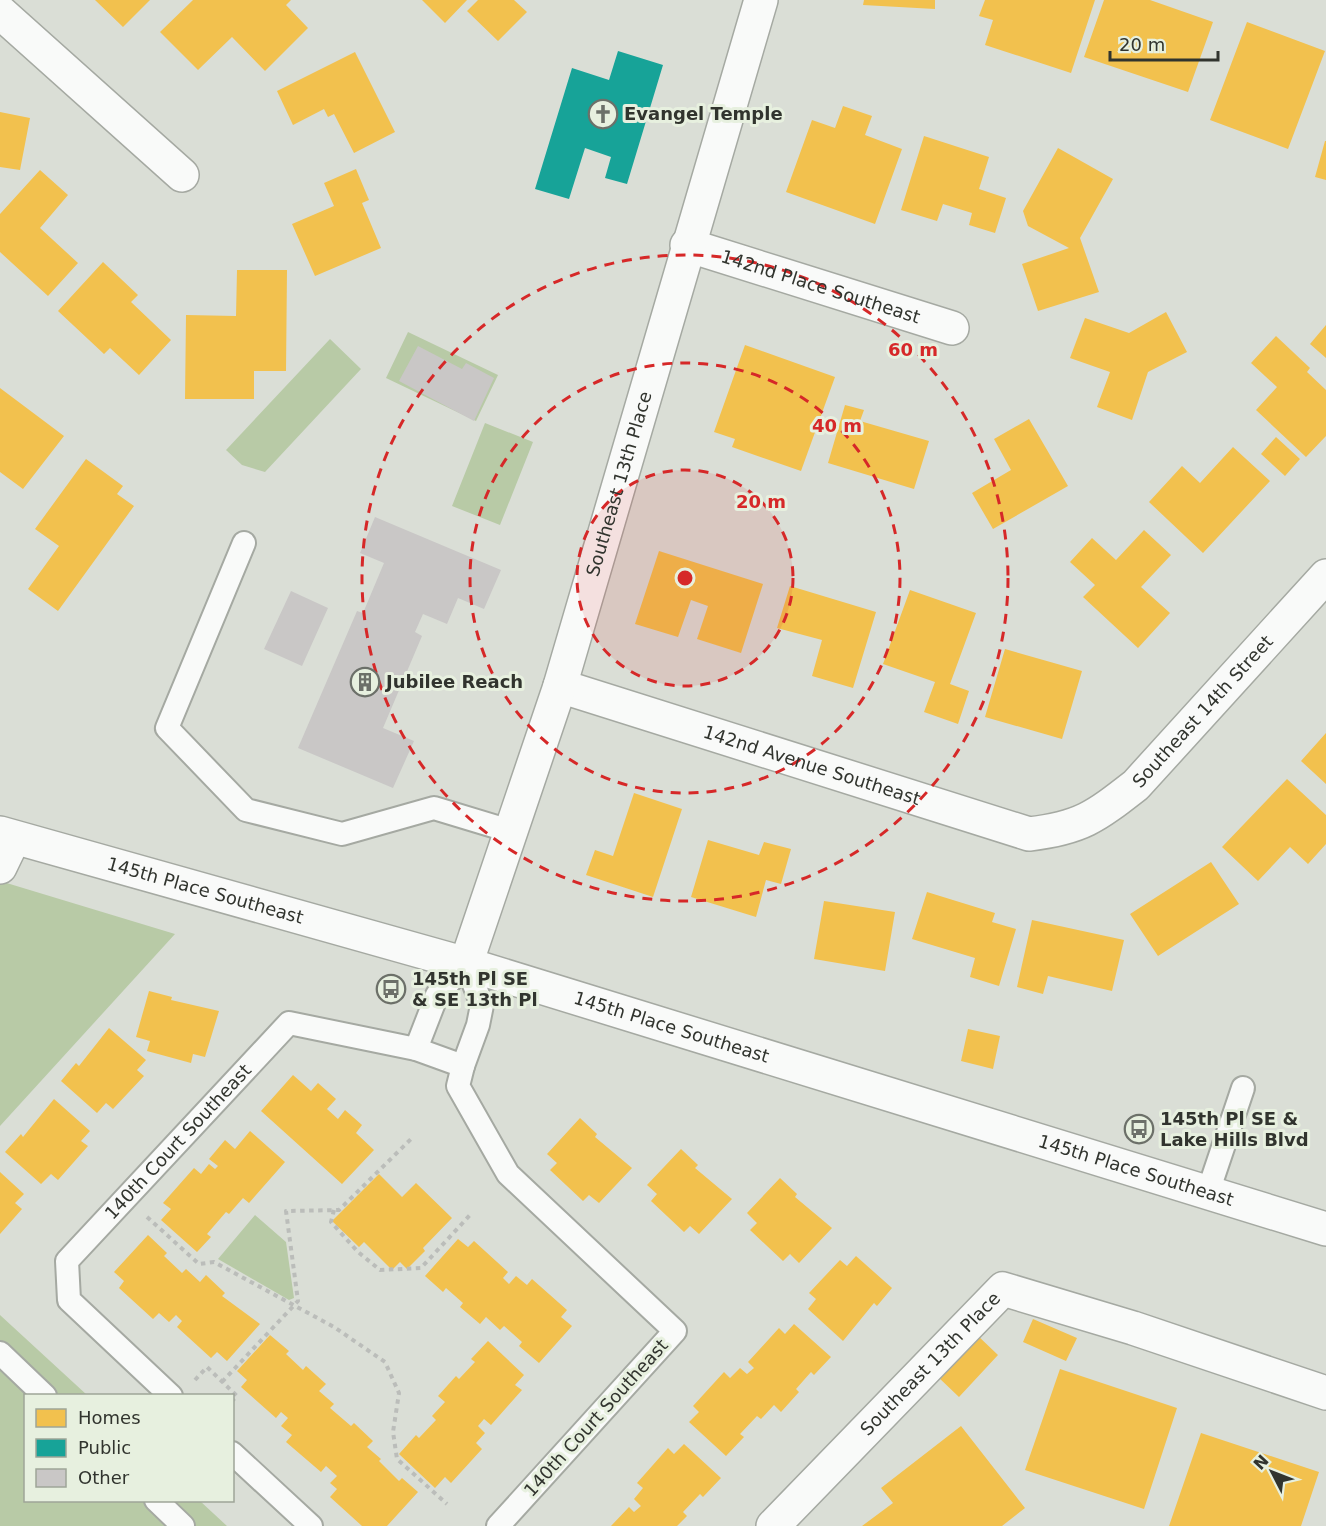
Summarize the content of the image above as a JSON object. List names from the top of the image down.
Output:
{
  "streets": {
    "street": [
      "142nd Place Southeast",
      "Southeast 13th Place",
      "Southeast 14th Street",
      "142nd Avenue Southeast",
      "145th Place Southeast"
    ],
    "lane": ["140th Court Southeast"]
  },
  "crossings": [
    ["142nd Place Southeast", "Southeast 13th Place"],
    ["Southeast 13th Place", "142nd Avenue Southeast"],
    ["Southeast 13th Place", "145th Place Southeast"],
    ["Southeast 13th Place", "140th Court Southeast"],
    ["Southeast 14th Street", "142nd Avenue Southeast"],
    ["145th Place Southeast", "140th Court Southeast"]
  ],
  "places": {
    "church": ["Evangel Temple"],
    "building": ["Jubilee Reach"],
    "bus stop": ["145th Pl SE & SE 13th Pl", "145th Pl SE & Lake Hills Blvd"]
  },
  "legend": ["Homes", "Public", "Other"],
  "scale_bar": "20 m",
  "north": "top left",
  "rings": ["60 m", "40 m", "20 m"]
}
